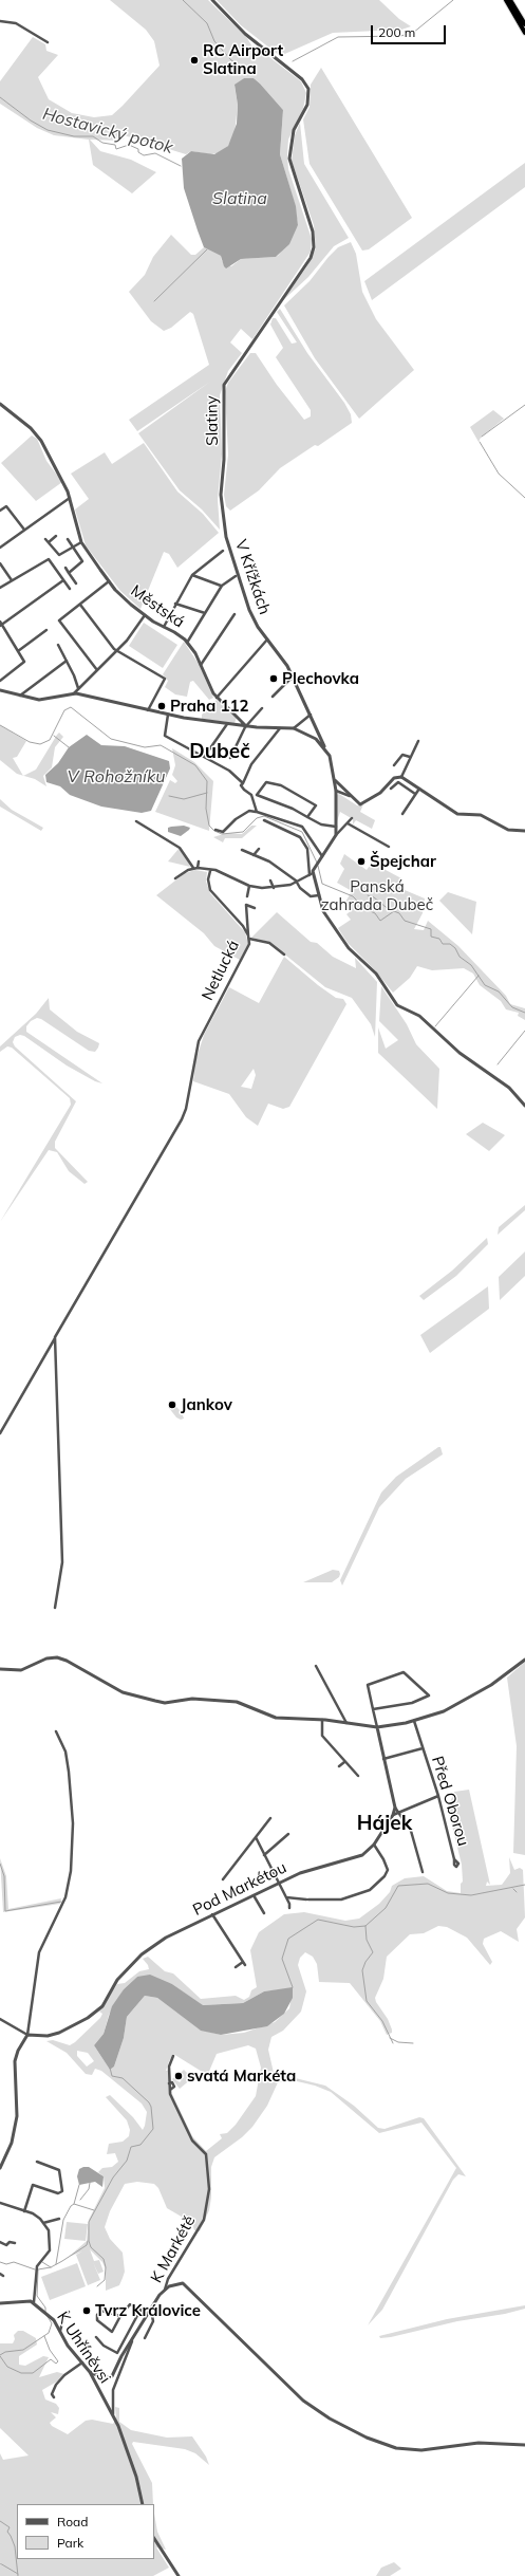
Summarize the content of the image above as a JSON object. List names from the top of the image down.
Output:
{
  "streets": {
    "street": [
      "Slatiny",
      "V Křížkách",
      "Městská",
      "Netlucká",
      "Před Oborou",
      "Pod Markétou",
      "K Markétě",
      "K Uhříněvsi"
    ]
  },
  "crossings": [
    ["Slatiny", "V Křížkách"],
    ["K Markétě", "K Uhříněvsi"]
  ],
  "districts": ["Dubeč", "Hájek"],
  "water": ["Hostavický potok", "Slatina", "V Rohožníku"],
  "parks": ["Panská zahrada Dubeč"],
  "places": [
    "RC Airport Slatina",
    "Plechovka",
    "Praha 112",
    "Špejchar",
    "Jankov",
    "svatá Markéta",
    "Tvrz Královice"
  ],
  "legend": ["Road", "Park"],
  "scale_bar": "200 m"
}
